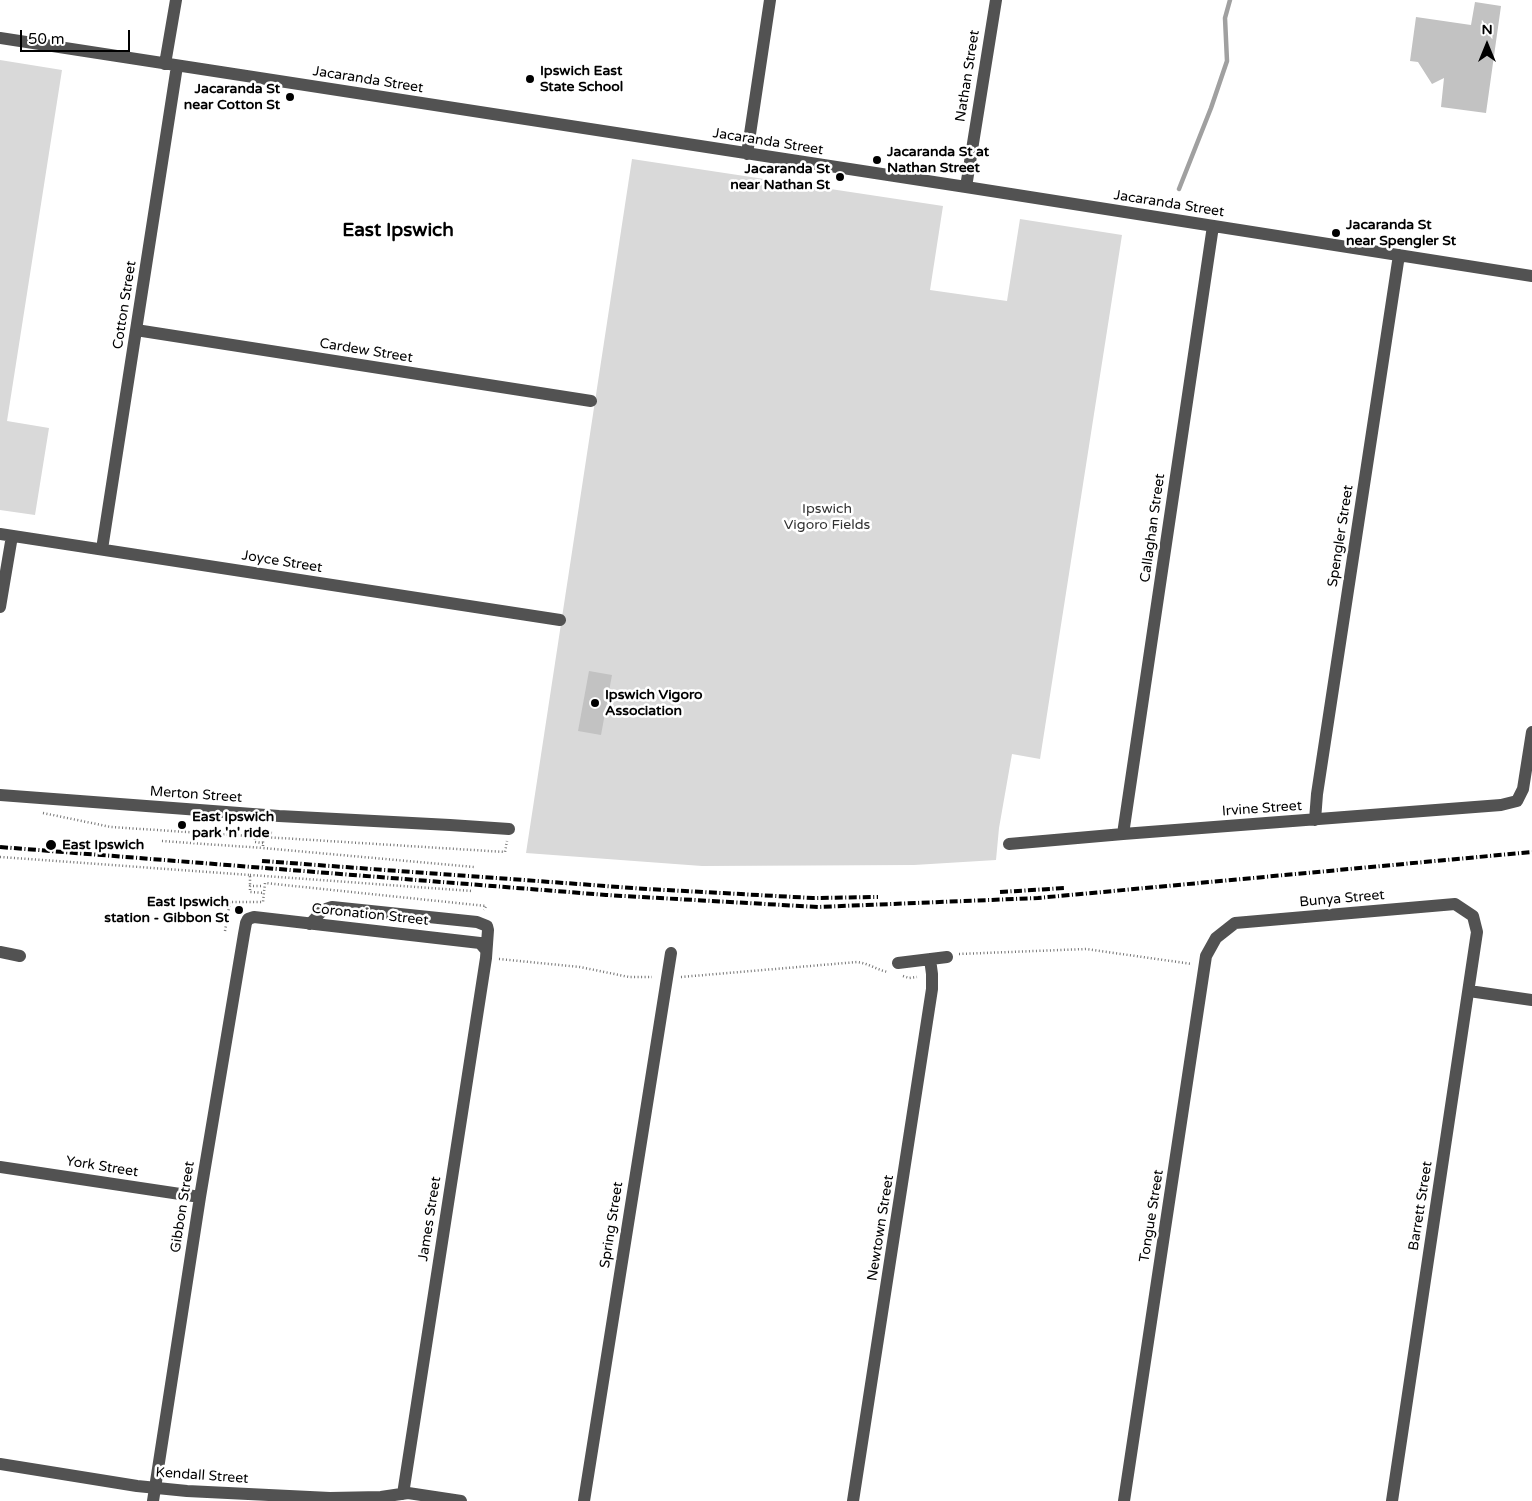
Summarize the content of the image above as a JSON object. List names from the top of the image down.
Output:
{
  "streets": {
    "street": [
      "Nathan Street",
      "Jacaranda Street",
      "Cotton Street",
      "Cardew Street",
      "Callaghan Street",
      "Spengler Street",
      "Joyce Street",
      "Merton Street",
      "Irvine Street",
      "Bunya Street",
      "Coronation Street",
      "York Street",
      "Barrett Street",
      "Gibbon Street",
      "Tongue Street",
      "James Street",
      "Spring Street",
      "Newtown Street",
      "Kendall Street"
    ]
  },
  "crossings": [
    ["Nathan Street", "Jacaranda Street"],
    ["Jacaranda Street", "Cotton Street"],
    ["Jacaranda Street", "Callaghan Street"],
    ["Jacaranda Street", "Spengler Street"],
    ["Cotton Street", "Cardew Street"],
    ["Cotton Street", "Joyce Street"],
    ["Callaghan Street", "Irvine Street"],
    ["Spengler Street", "Irvine Street"],
    ["Bunya Street", "Barrett Street"],
    ["Bunya Street", "Tongue Street"],
    ["Coronation Street", "Gibbon Street"],
    ["Coronation Street", "James Street"],
    ["York Street", "Gibbon Street"],
    ["Gibbon Street", "Kendall Street"],
    ["James Street", "Kendall Street"]
  ],
  "districts": ["East Ipswich"],
  "parks": ["Ipswich Vigoro Fields"],
  "places": [
    "Ipswich East State School",
    "Jacaranda St near Cotton St",
    "Jacaranda St at Nathan Street",
    "Jacaranda St near Nathan St",
    "Jacaranda St near Spengler St",
    "Ipswich Vigoro Association",
    "East Ipswich park 'n' ride",
    "East Ipswich",
    "East Ipswich station - Gibbon St"
  ],
  "scale_bar": "50 m",
  "north": "top"
}
